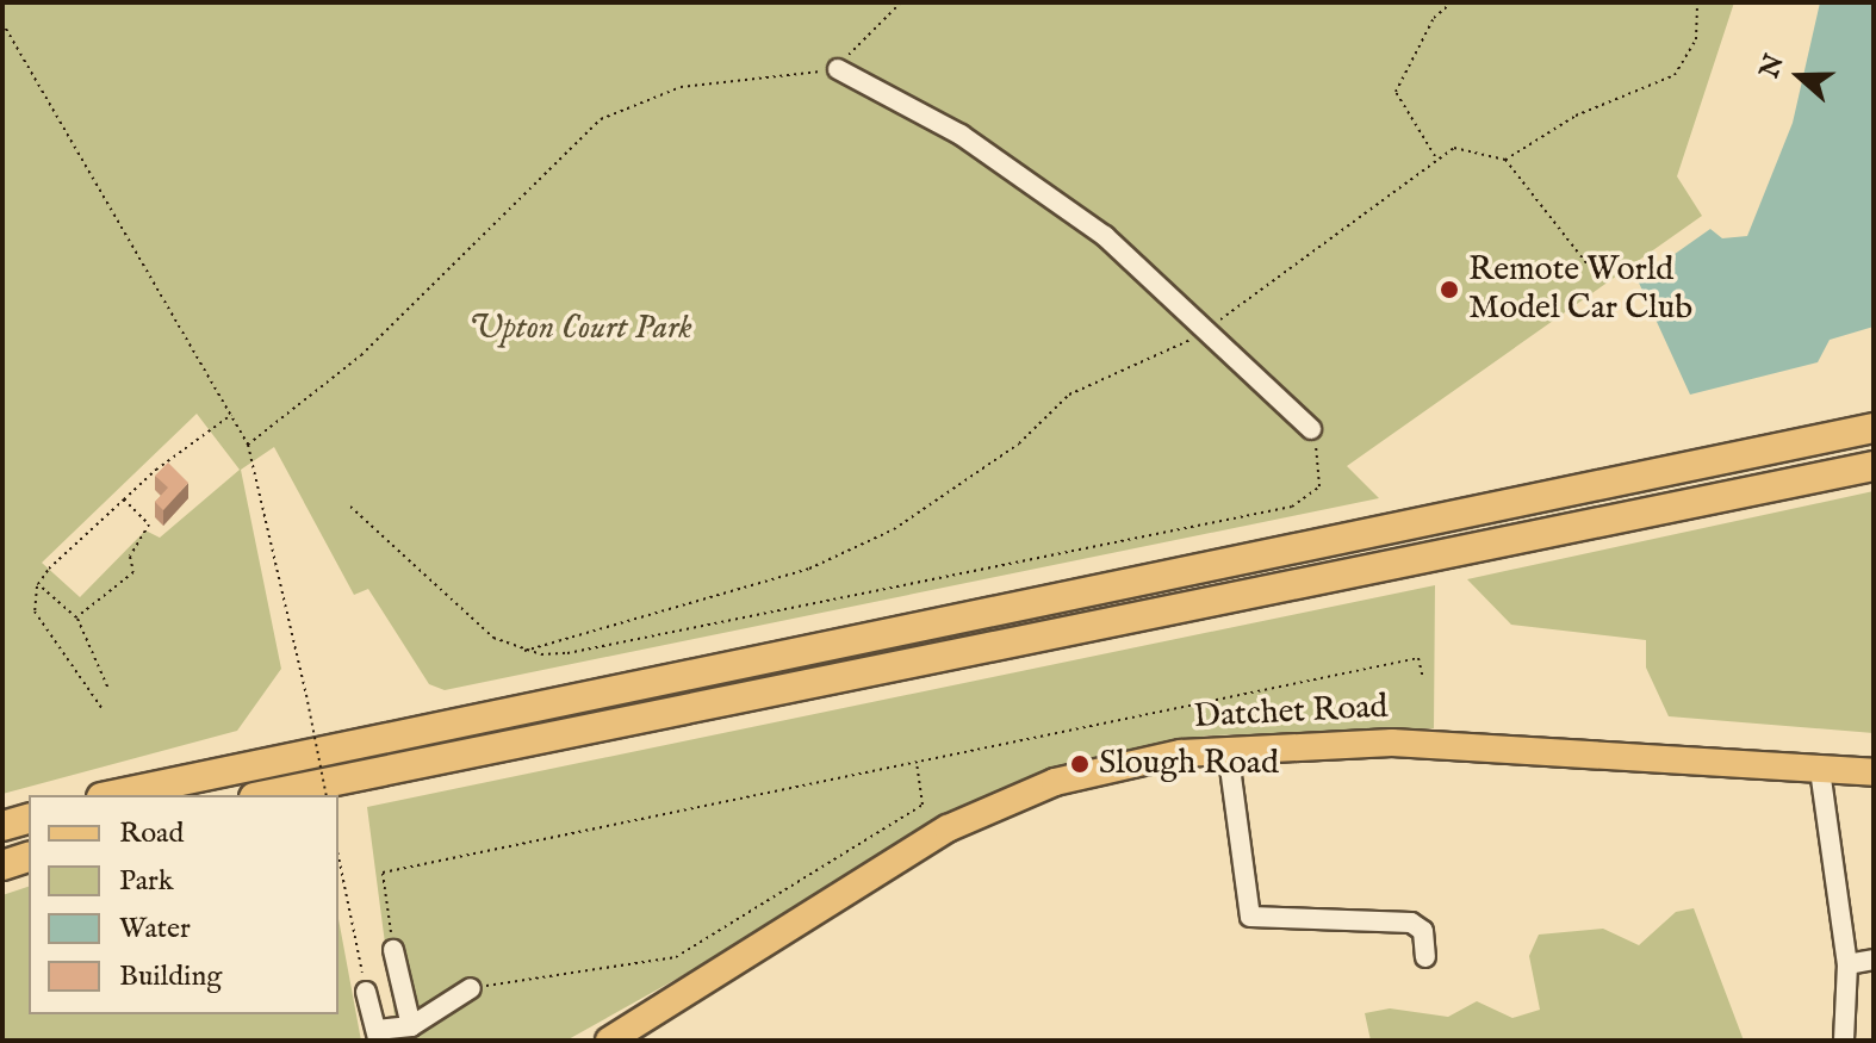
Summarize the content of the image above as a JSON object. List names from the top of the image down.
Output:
{
  "streets": {
    "main road": ["Datchet Road"]
  },
  "parks": ["Upton Court Park"],
  "places": ["Remote World Model Car Club", "Slough Road"],
  "legend": [
    "Road",
    "Park",
    "Water",
    "Building"
  ],
  "north": "left"
}
